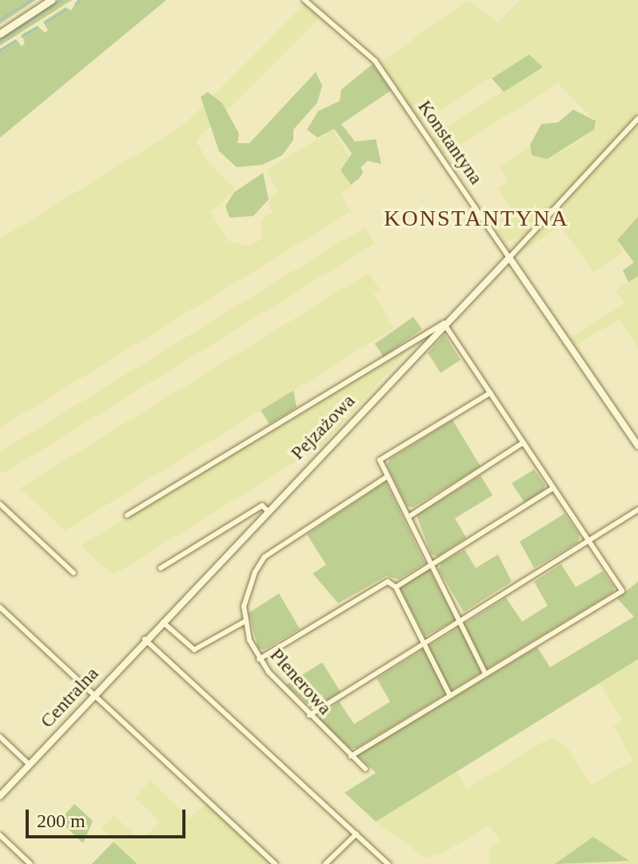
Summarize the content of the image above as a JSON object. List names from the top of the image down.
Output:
{
  "streets": {
    "street": [
      "Konstantyna",
      "Pejzażowa",
      "Plenerowa",
      "Centralna"
    ]
  },
  "crossings": [
    ["Konstantyna", "Pejzażowa"],
    ["Pejzażowa", "Centralna"]
  ],
  "districts": ["KONSTANTYNA"],
  "scale_bar": "200 m"
}
